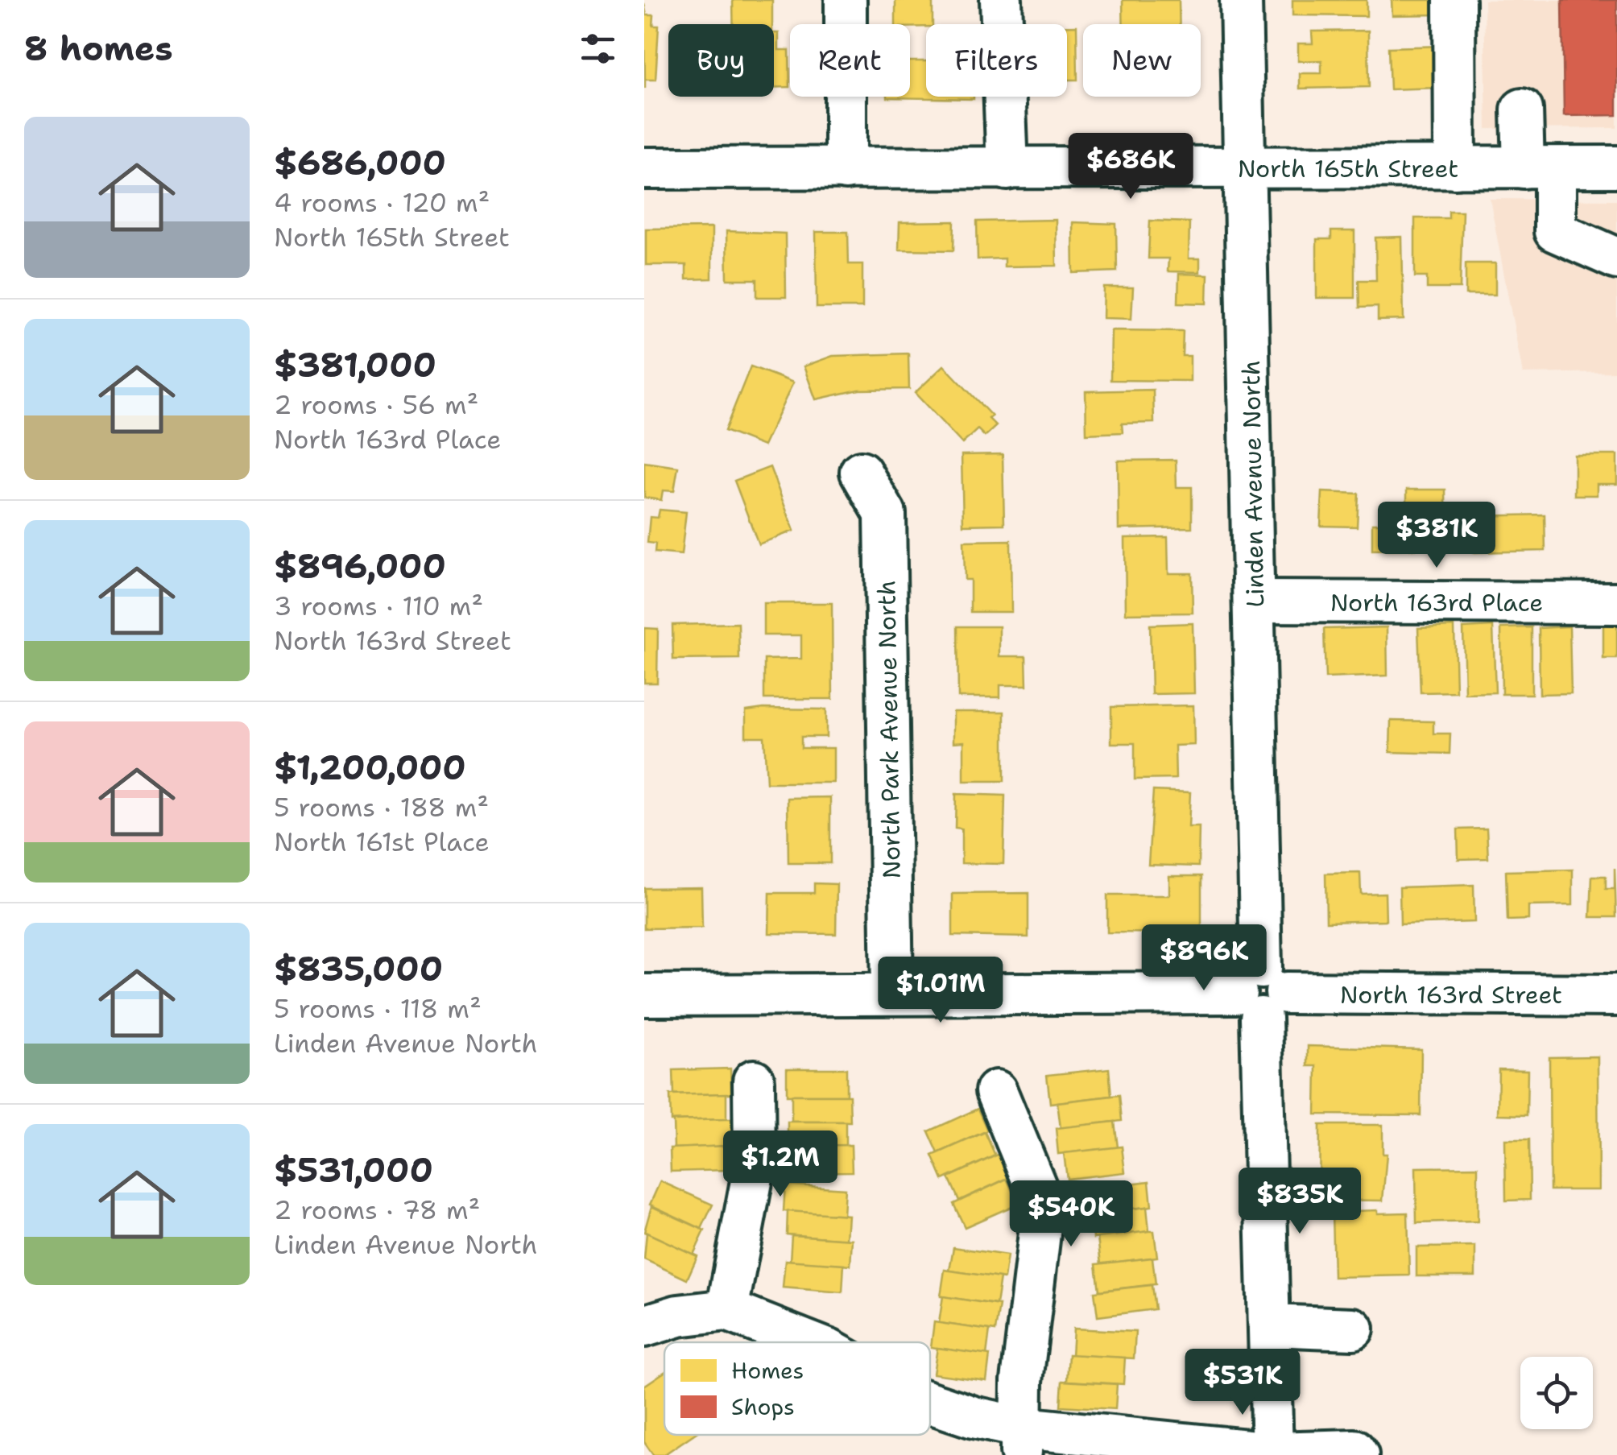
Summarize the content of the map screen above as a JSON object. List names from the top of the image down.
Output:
{
  "streets": {
    "street": [
      "North 165th Street",
      "Linden Avenue North",
      "North 163rd Place",
      "North Park Avenue North",
      "North 163rd Street"
    ]
  },
  "crossings": [
    ["North 165th Street", "Linden Avenue North"],
    ["Linden Avenue North", "North 163rd Place"],
    ["Linden Avenue North", "North 163rd Street"],
    ["North Park Avenue North", "North 163rd Street"]
  ],
  "legend": ["Homes", "Shops"],
  "page": {
    "heading": "8 homes",
    "chip": [
      "Buy",
      "Rent",
      "Filters",
      "New"
    ],
    "list": [
      {
        "name": "$686,000",
        "note": "4 rooms · 120 m² · North 165th Street"
      },
      {
        "name": "$381,000",
        "note": "2 rooms · 56 m² · North 163rd Place"
      },
      {
        "name": "$896,000",
        "note": "3 rooms · 110 m² · North 163rd Street"
      },
      {
        "name": "$1,200,000",
        "note": "5 rooms · 188 m² · North 161st Place"
      },
      {
        "name": "$835,000",
        "note": "5 rooms · 118 m² · Linden Avenue North"
      },
      {
        "name": "$531,000",
        "note": "2 rooms · 78 m² · Linden Avenue North"
      }
    ],
    "price": [
      "$686K",
      "$381K",
      "$896K",
      "$1.01M",
      "$1.2M",
      "$835K",
      "$540K",
      "$531K"
    ]
  }
}
